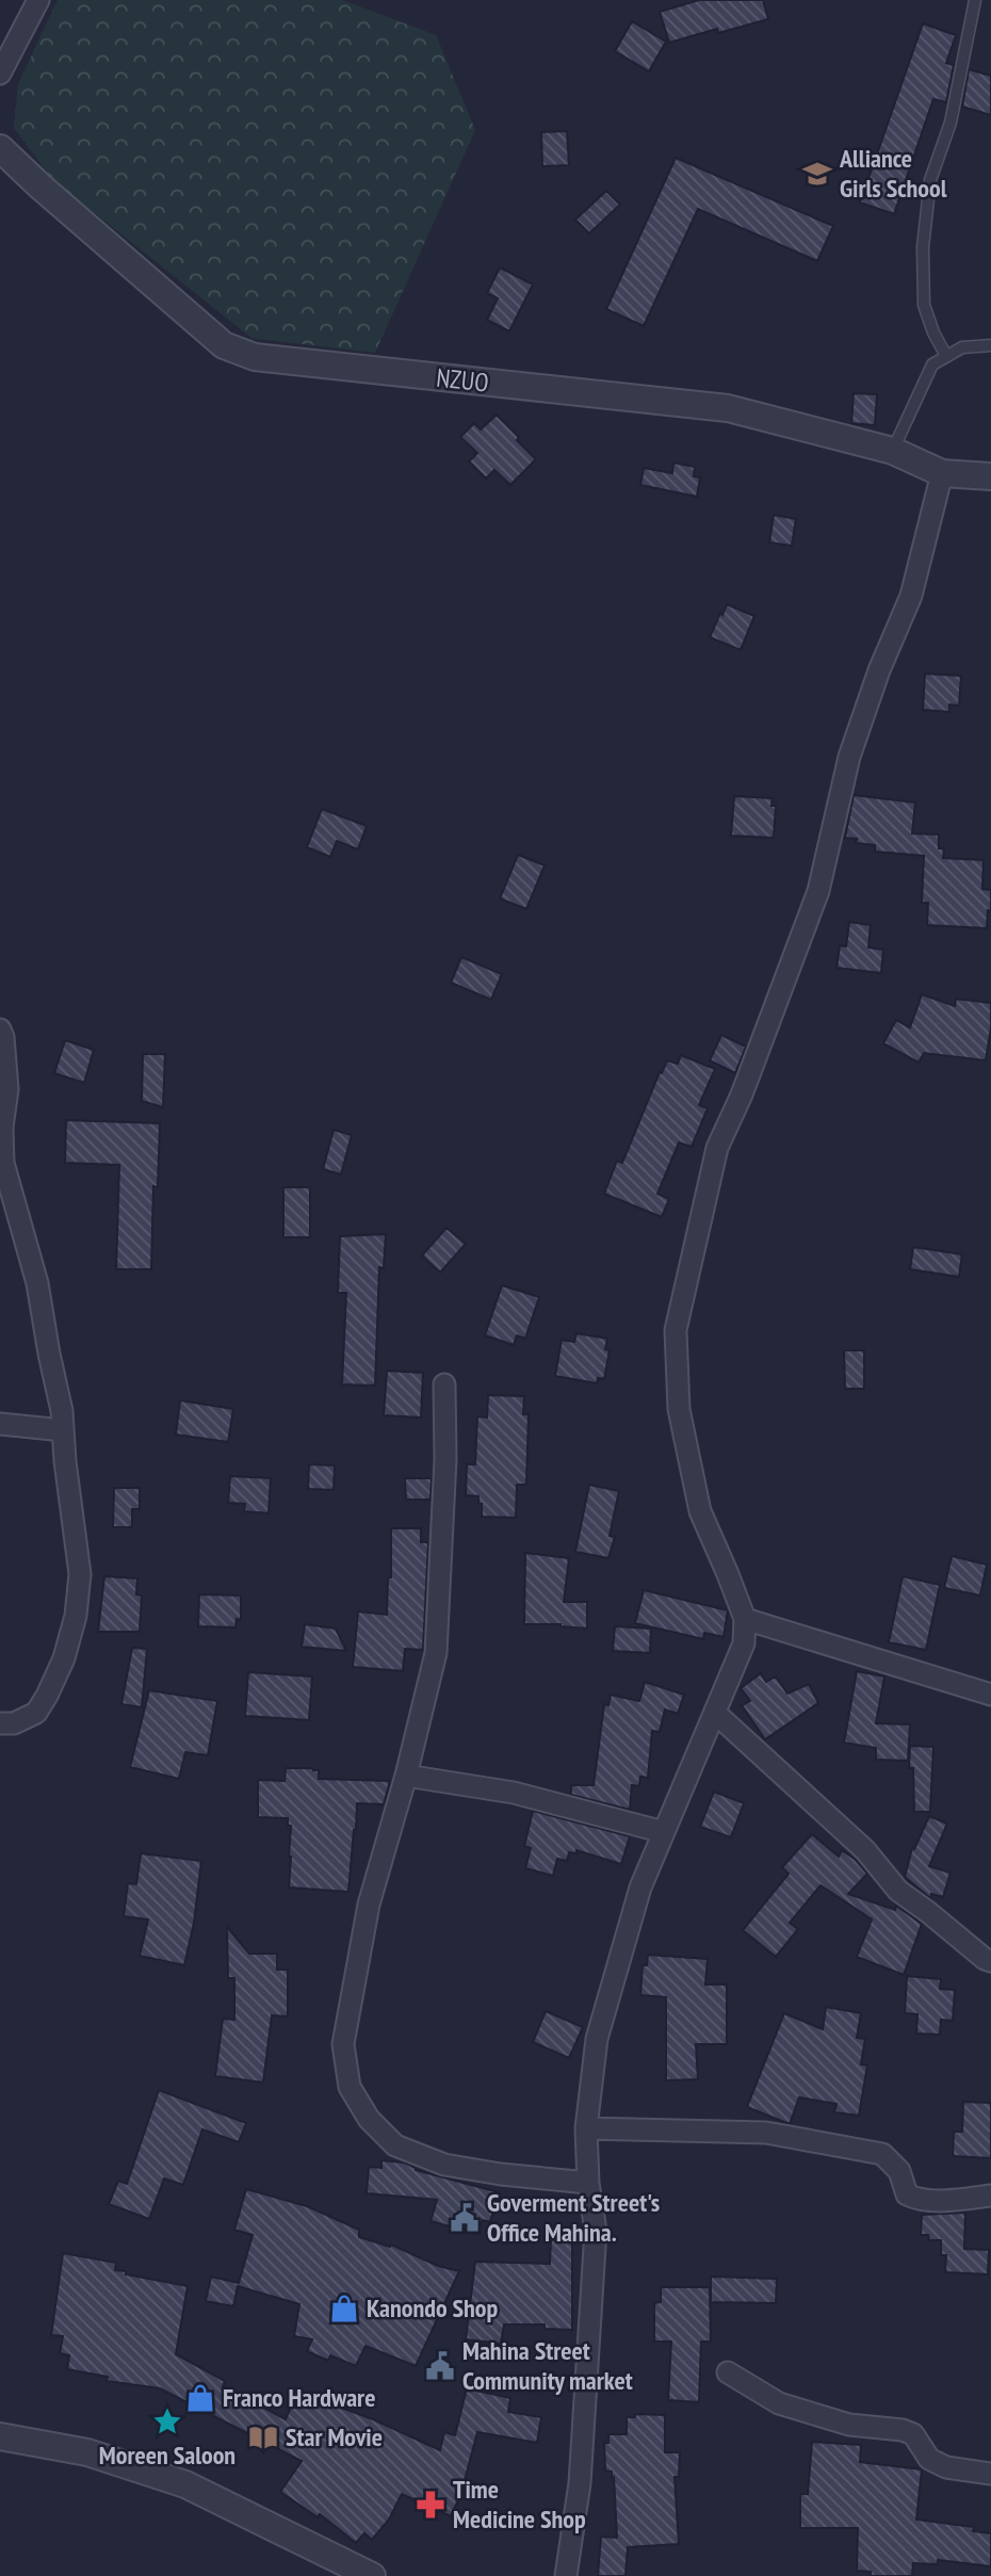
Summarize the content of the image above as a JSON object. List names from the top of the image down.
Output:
{
  "streets": {
    "street": ["NZUO"]
  },
  "places": {
    "school or university": ["Alliance Girls School"],
    "public building": ["Goverment Street's Office Mahina.", "Mahina Street Community market"],
    "shop": ["Kanondo Shop", "Franco Hardware"],
    "place": ["Moreen Saloon"],
    "library": ["Star Movie"],
    "pharmacy": ["Time Medicine Shop"]
  }
}
